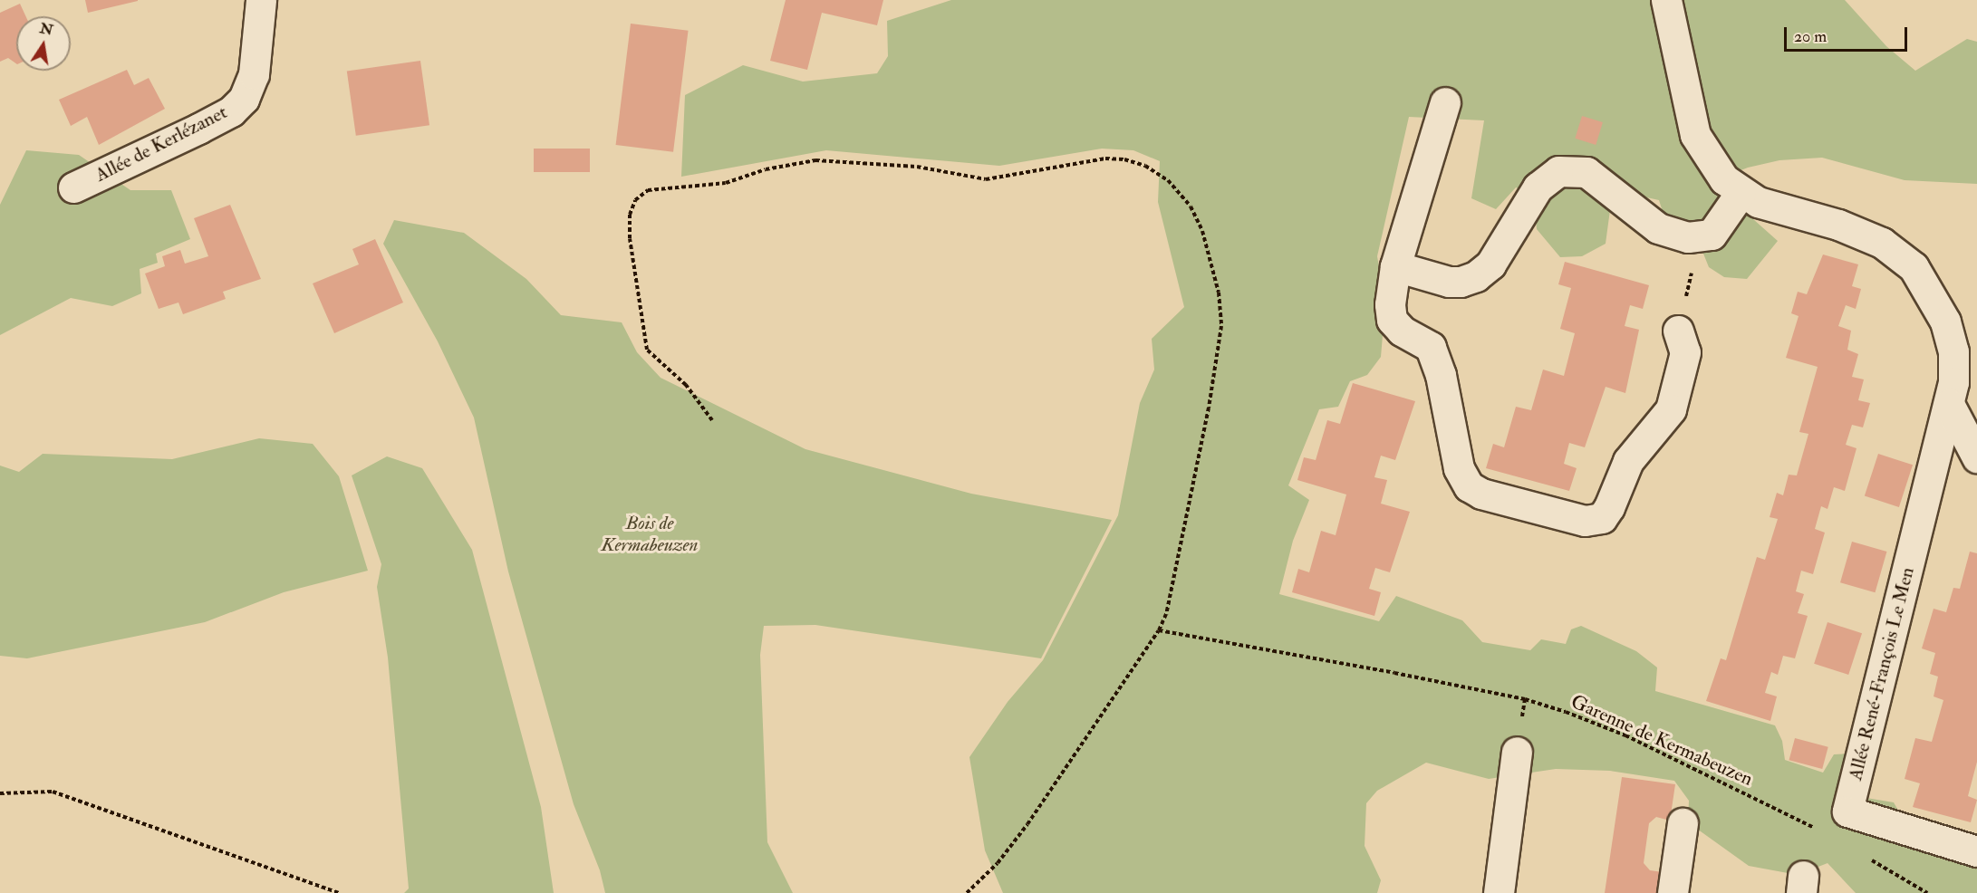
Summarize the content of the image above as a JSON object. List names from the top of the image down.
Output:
{
  "streets": {
    "street": ["Allée de Kerlézanet", "Allée René-François Le Men"],
    "path": ["Garenne de Kermabeuzen"]
  },
  "parks": ["Bois de Kermabeuzen"],
  "scale_bar": "20 m",
  "north": "top"
}
